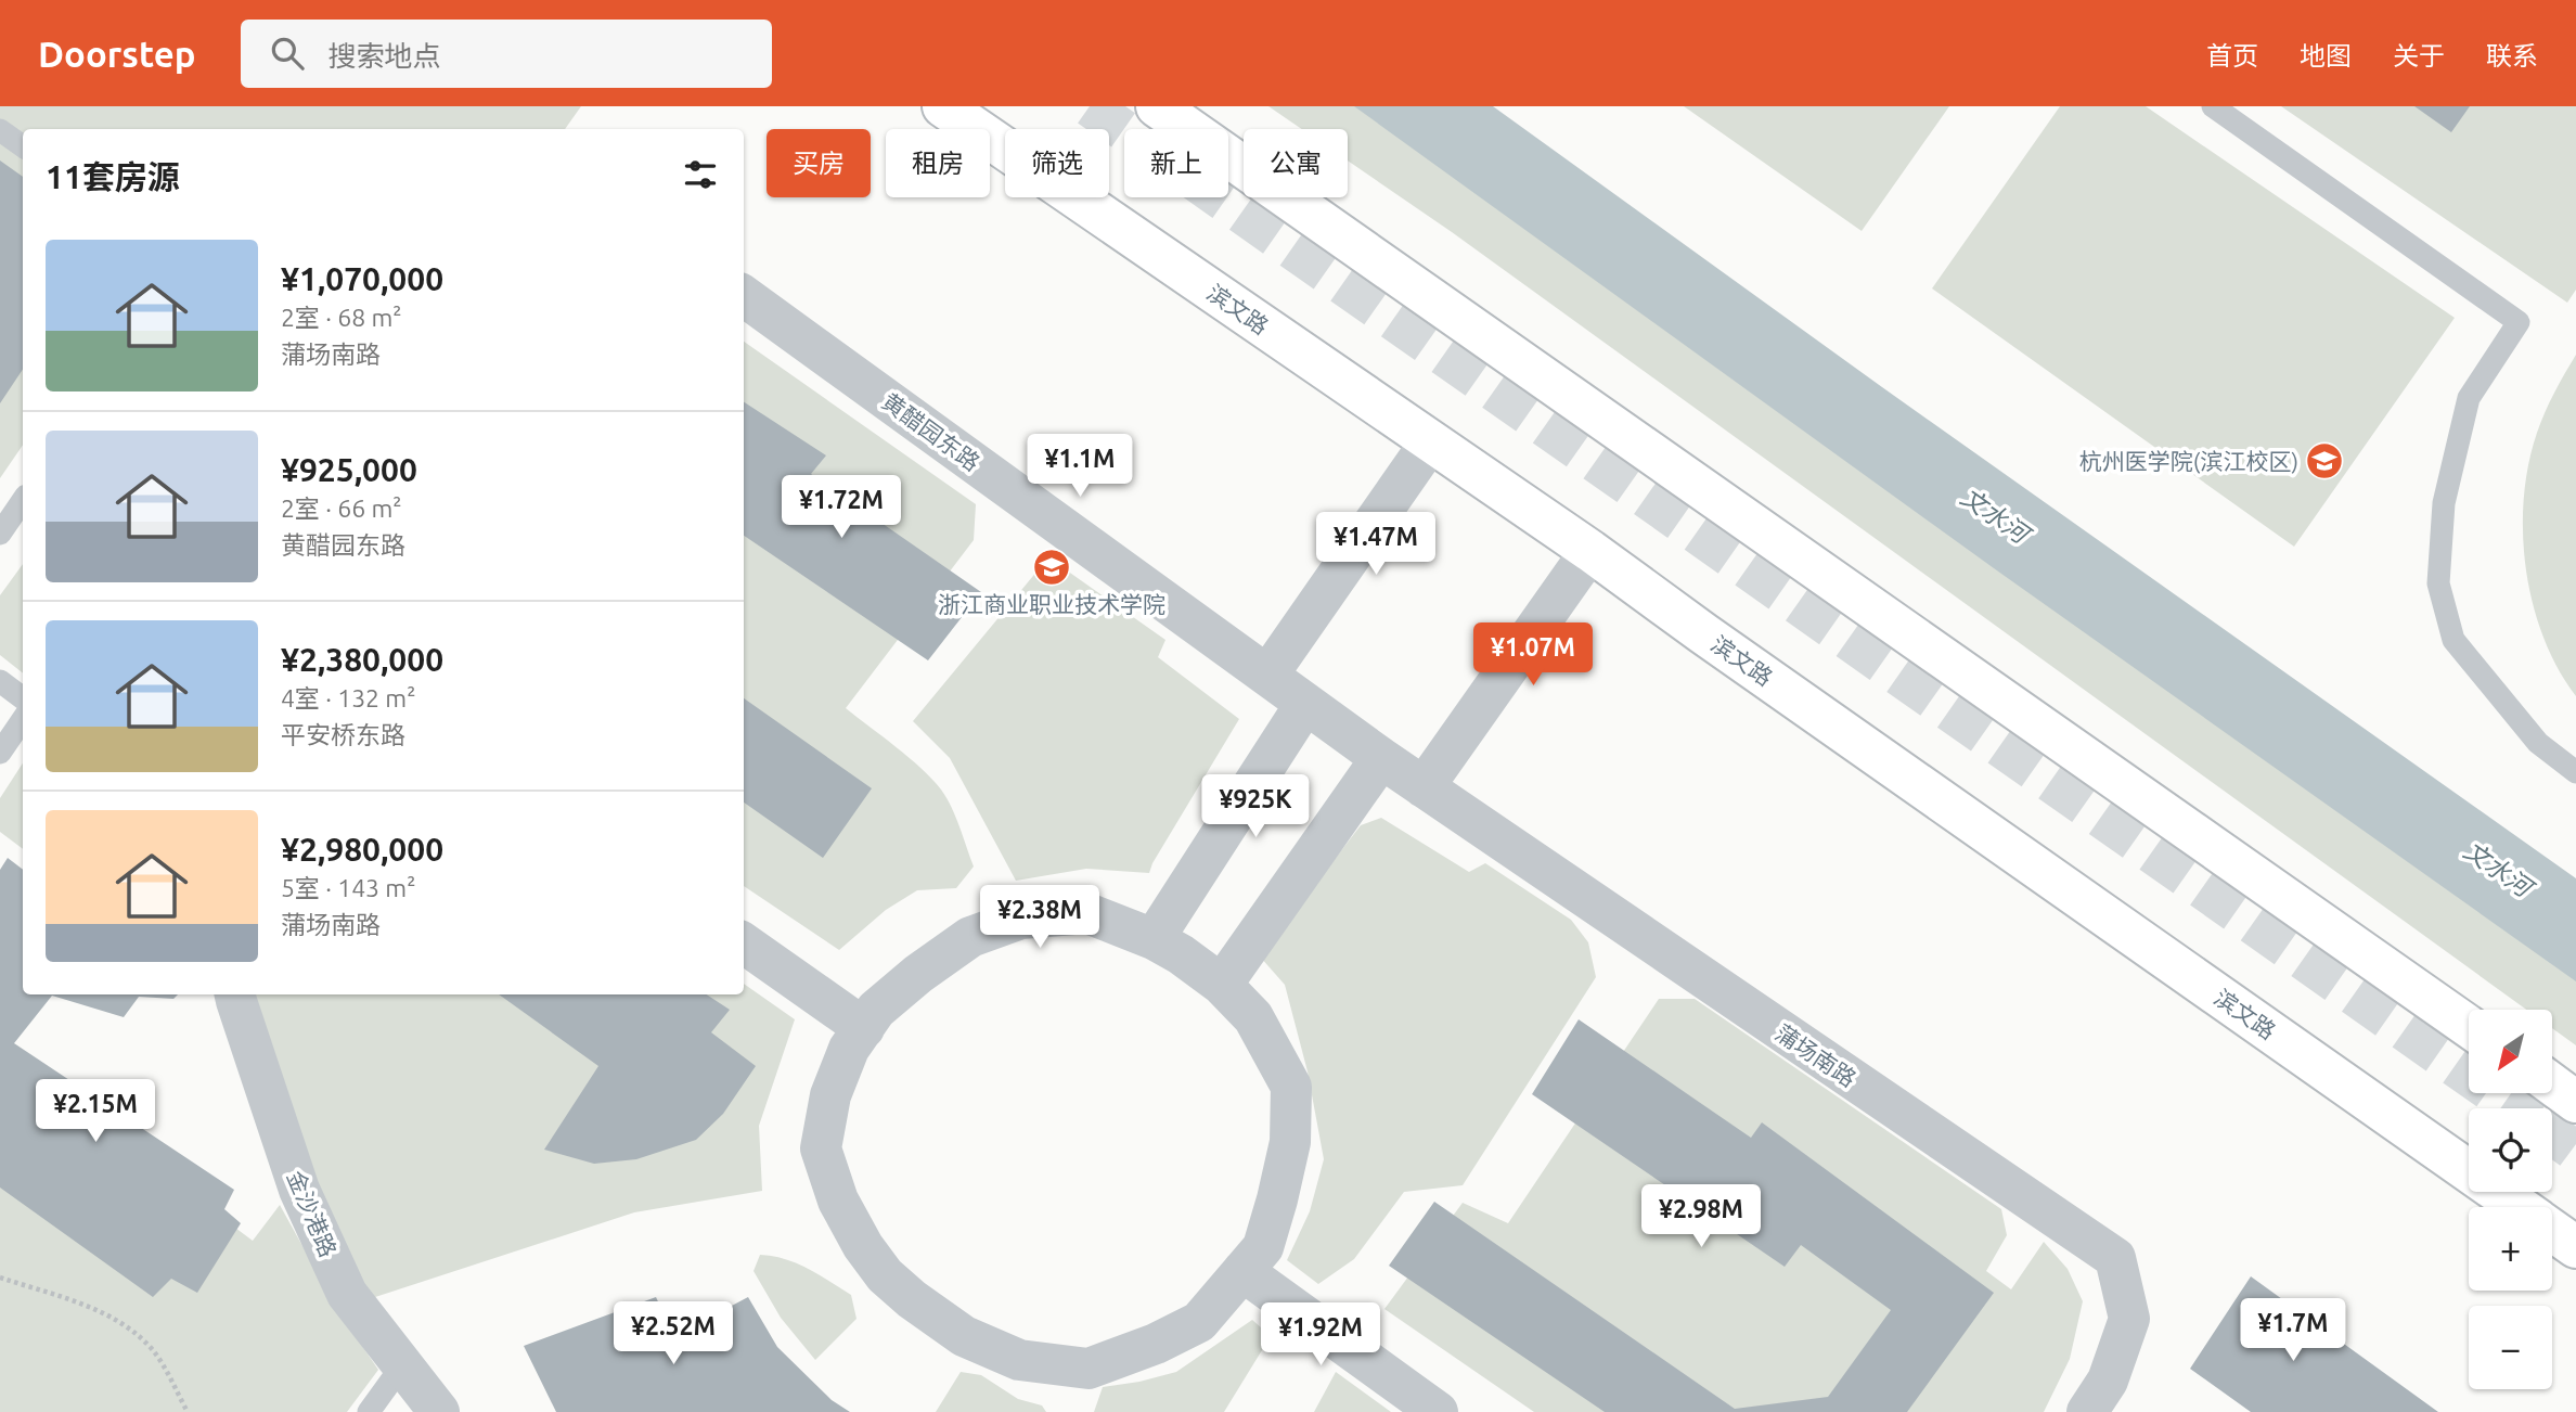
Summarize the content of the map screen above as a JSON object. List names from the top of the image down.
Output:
{
  "streets": {
    "main road": ["滨文路"],
    "street": ["黄醋园东路", "蒲场南路", "金沙港路"]
  },
  "crossings": [
    ["黄醋园东路", "蒲场南路"]
  ],
  "water": ["文水河"],
  "places": {
    "school or university": ["杭州医学院(滨江校区)", "浙江商业职业技术学院"]
  },
  "north": "bottom left",
  "page": {
    "header": "Doorstep",
    "search": "搜索地点",
    "nav": [
      "首页",
      "地图",
      "关于",
      "联系"
    ],
    "chip": [
      "买房",
      "租房",
      "筛选",
      "新上",
      "公寓"
    ],
    "heading": "11套房源",
    "list": [
      {
        "name": "¥1,070,000",
        "note": "2室 · 68 m² · 蒲场南路"
      },
      {
        "name": "¥925,000",
        "note": "2室 · 66 m² · 黄醋园东路"
      },
      {
        "name": "¥2,380,000",
        "note": "4室 · 132 m² · 平安桥东路"
      },
      {
        "name": "¥2,980,000",
        "note": "5室 · 143 m² · 蒲场南路"
      }
    ],
    "price": [
      "¥1.1M",
      "¥1.72M",
      "¥1.47M",
      "¥1.07M",
      "¥925K",
      "¥2.38M",
      "¥2.15M",
      "¥2.98M",
      "¥1.7M",
      "¥2.52M",
      "¥1.92M"
    ],
    "map_buttons": ["+", "−"]
  }
}
